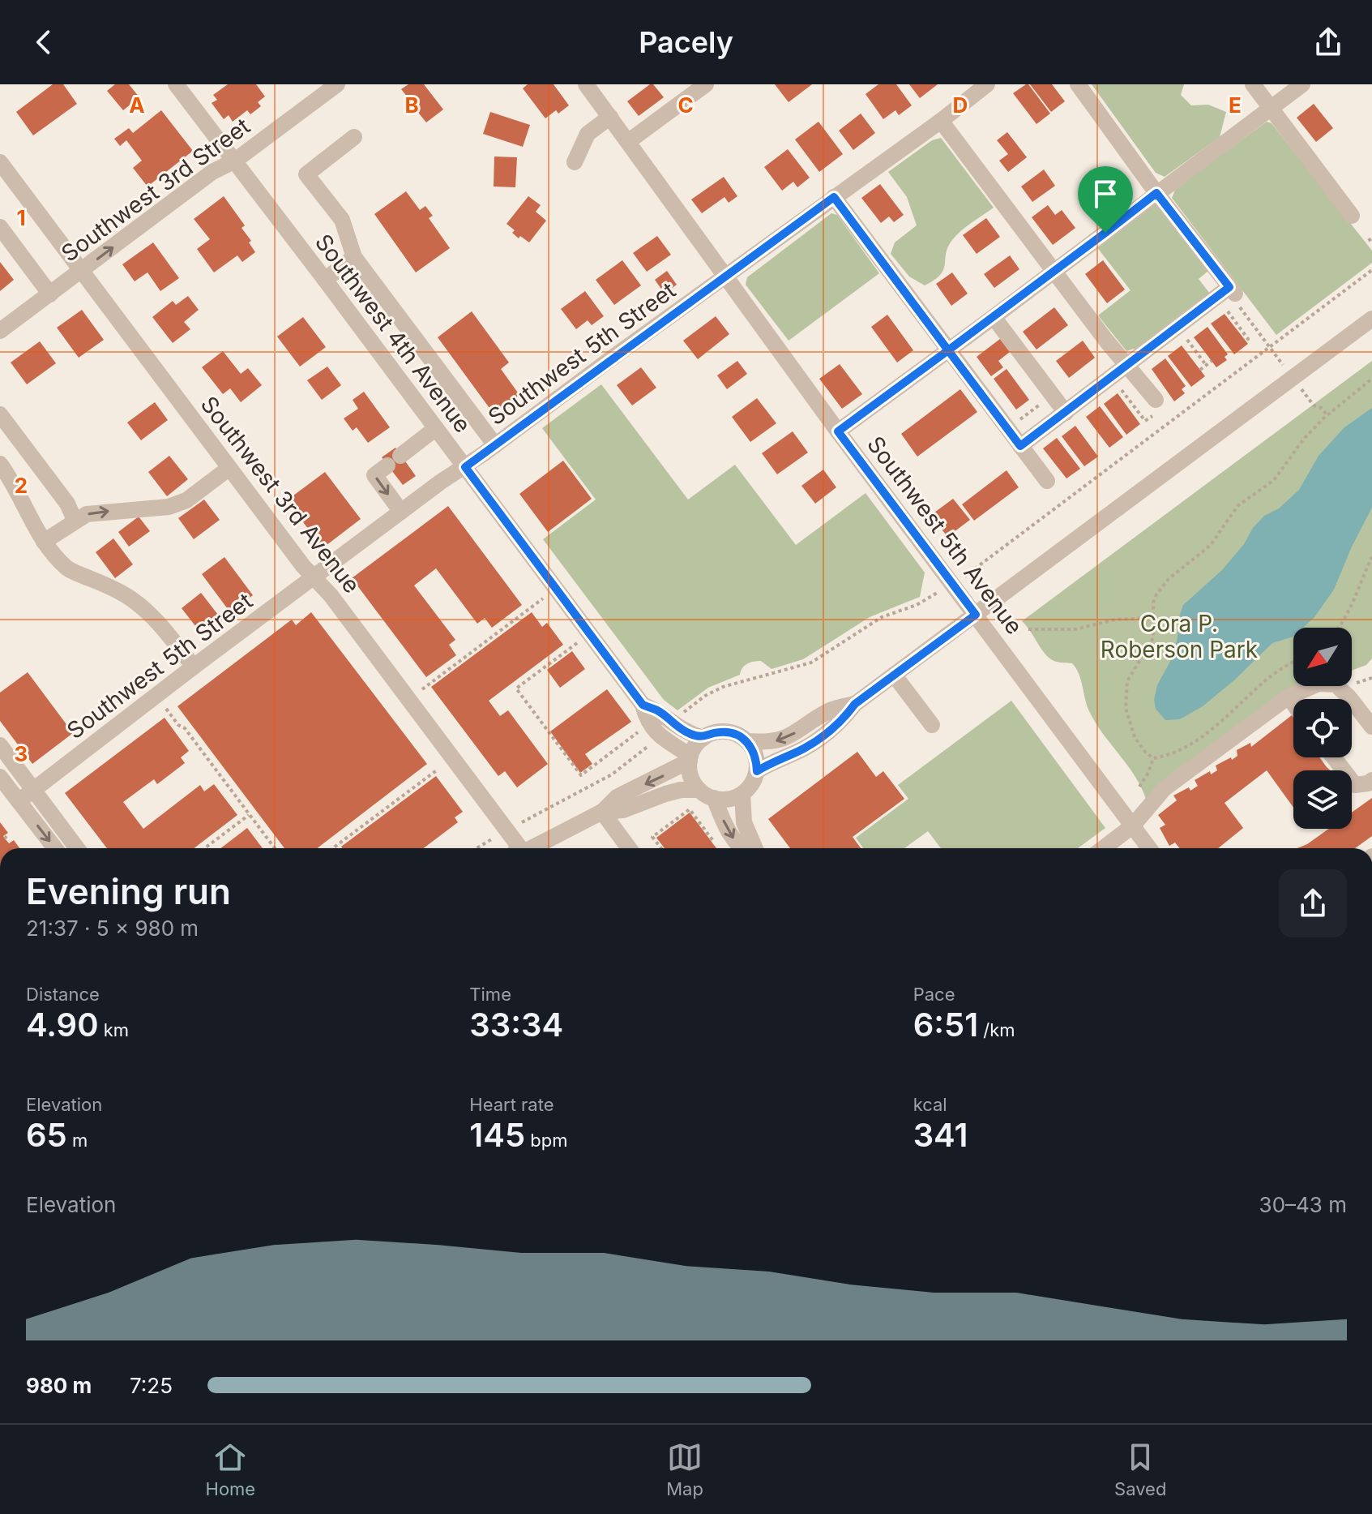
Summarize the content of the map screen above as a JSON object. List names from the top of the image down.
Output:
{
  "streets": {
    "street": [
      "Southwest 3rd Street",
      "Southwest 4th Avenue",
      "Southwest 5th Street",
      "Southwest 3rd Avenue",
      "Southwest 5th Avenue"
    ]
  },
  "crossings": [
    ["Southwest 3rd Street", "Southwest 4th Avenue"],
    ["Southwest 3rd Street", "Southwest 3rd Avenue"],
    ["Southwest 4th Avenue", "Southwest 5th Street"],
    ["Southwest 5th Street", "Southwest 3rd Avenue"],
    ["Southwest 5th Street", "Southwest 5th Avenue"]
  ],
  "one_way": ["Southwest 3rd Street"],
  "parks": ["Cora P. Roberson Park"],
  "north": "bottom left",
  "page": {
    "header": "Pacely",
    "heading": ["Evening run", "21:37 · 5 × 980 m"],
    "stats": [
      ["Distance", "4.90 km"],
      ["Time", "33:34"],
      ["Pace", "6:51 /km"],
      ["Elevation", "65 m"],
      ["Heart rate", "145 bpm"],
      ["kcal", "341"]
    ],
    "chart": ["Elevation", "30–43 m"],
    "list": [
      {
        "name": "980 m",
        "note": "7:25"
      }
    ],
    "tabs": ["Home", "Map", "Saved"]
  },
  "grid": {
    "columns": [
      "A",
      "B",
      "C",
      "D",
      "E"
    ],
    "rows": ["1", "2", "3"]
  }
}
